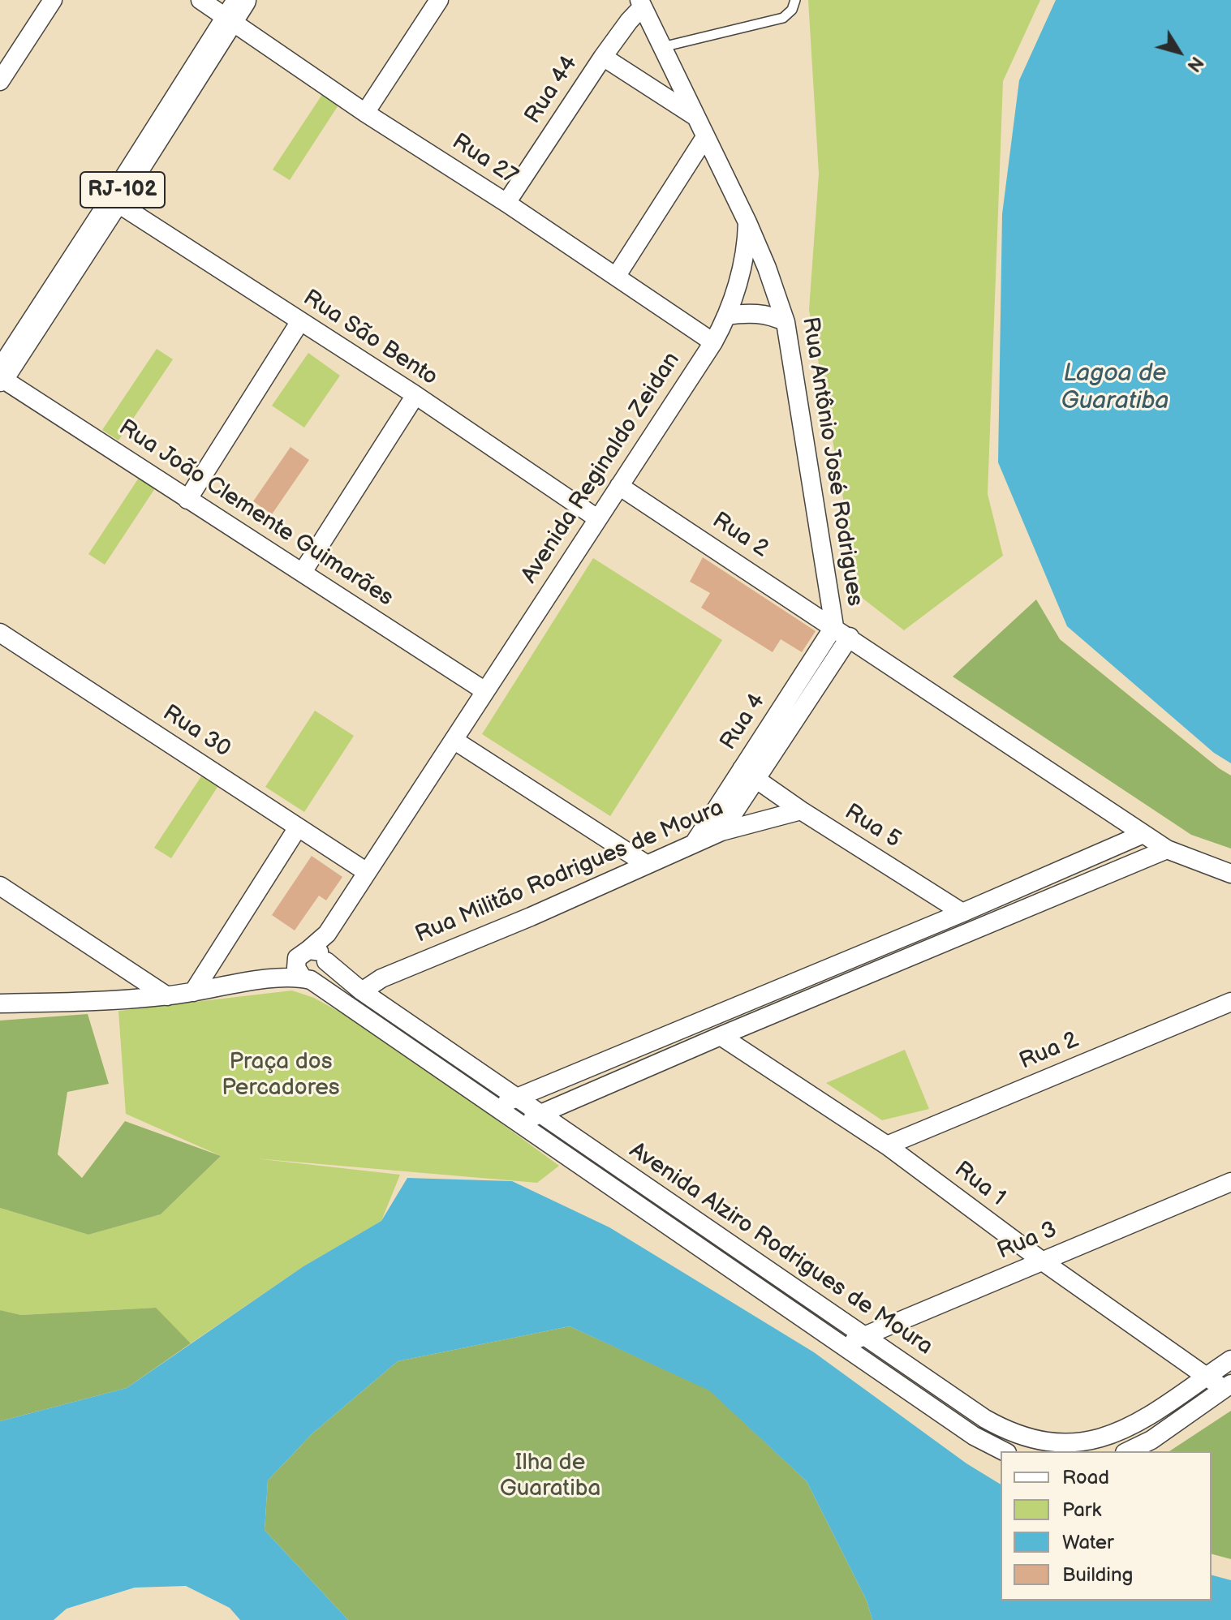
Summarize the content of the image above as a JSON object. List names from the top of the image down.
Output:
{
  "streets": {
    "main road": ["RJ-102"],
    "street": [
      "Rua 44",
      "Rua 27",
      "Rua São Bento",
      "Rua Antônio José Rodrigues",
      "Avenida Reginaldo Zeidan",
      "Rua João Clemente Guimarães",
      "Rua 2",
      "Rua 4",
      "Rua 30",
      "Rua 5",
      "Rua Militão Rodrigues de Moura",
      "Rua 1",
      "Rua 3",
      "Avenida Alziro Rodrigues de Moura"
    ]
  },
  "crossings": [
    ["Rua 44", "Rua 27"],
    ["Rua 27", "RJ-102"],
    ["Rua 27", "Avenida Reginaldo Zeidan"],
    ["RJ-102", "Rua São Bento"],
    ["RJ-102", "Rua João Clemente Guimarães"],
    ["Rua São Bento", "Avenida Reginaldo Zeidan"],
    ["Rua Antônio José Rodrigues", "Avenida Reginaldo Zeidan"],
    ["Rua Antônio José Rodrigues", "Rua 2"],
    ["Rua Antônio José Rodrigues", "Rua 4"],
    ["Avenida Reginaldo Zeidan", "Rua João Clemente Guimarães"],
    ["Avenida Reginaldo Zeidan", "Rua 2"],
    ["Avenida Reginaldo Zeidan", "Rua 30"],
    ["Avenida Reginaldo Zeidan", "Avenida Alziro Rodrigues de Moura"],
    ["Rua 2", "Rua 4"],
    ["Rua 2", "Rua 1"],
    ["Rua 4", "Rua 5"],
    ["Rua 4", "Rua Militão Rodrigues de Moura"],
    ["Rua 5", "Rua Militão Rodrigues de Moura"],
    ["Rua Militão Rodrigues de Moura", "Avenida Alziro Rodrigues de Moura"],
    ["Rua 1", "Rua 3"],
    ["Rua 1", "Avenida Alziro Rodrigues de Moura"],
    ["Rua 3", "Avenida Alziro Rodrigues de Moura"]
  ],
  "water": ["Lagoa de Guaratiba"],
  "parks": ["Praça dos Percadores", "Ilha de Guaratiba"],
  "legend": [
    "Road",
    "Park",
    "Water",
    "Building"
  ],
  "north": "bottom right"
}
